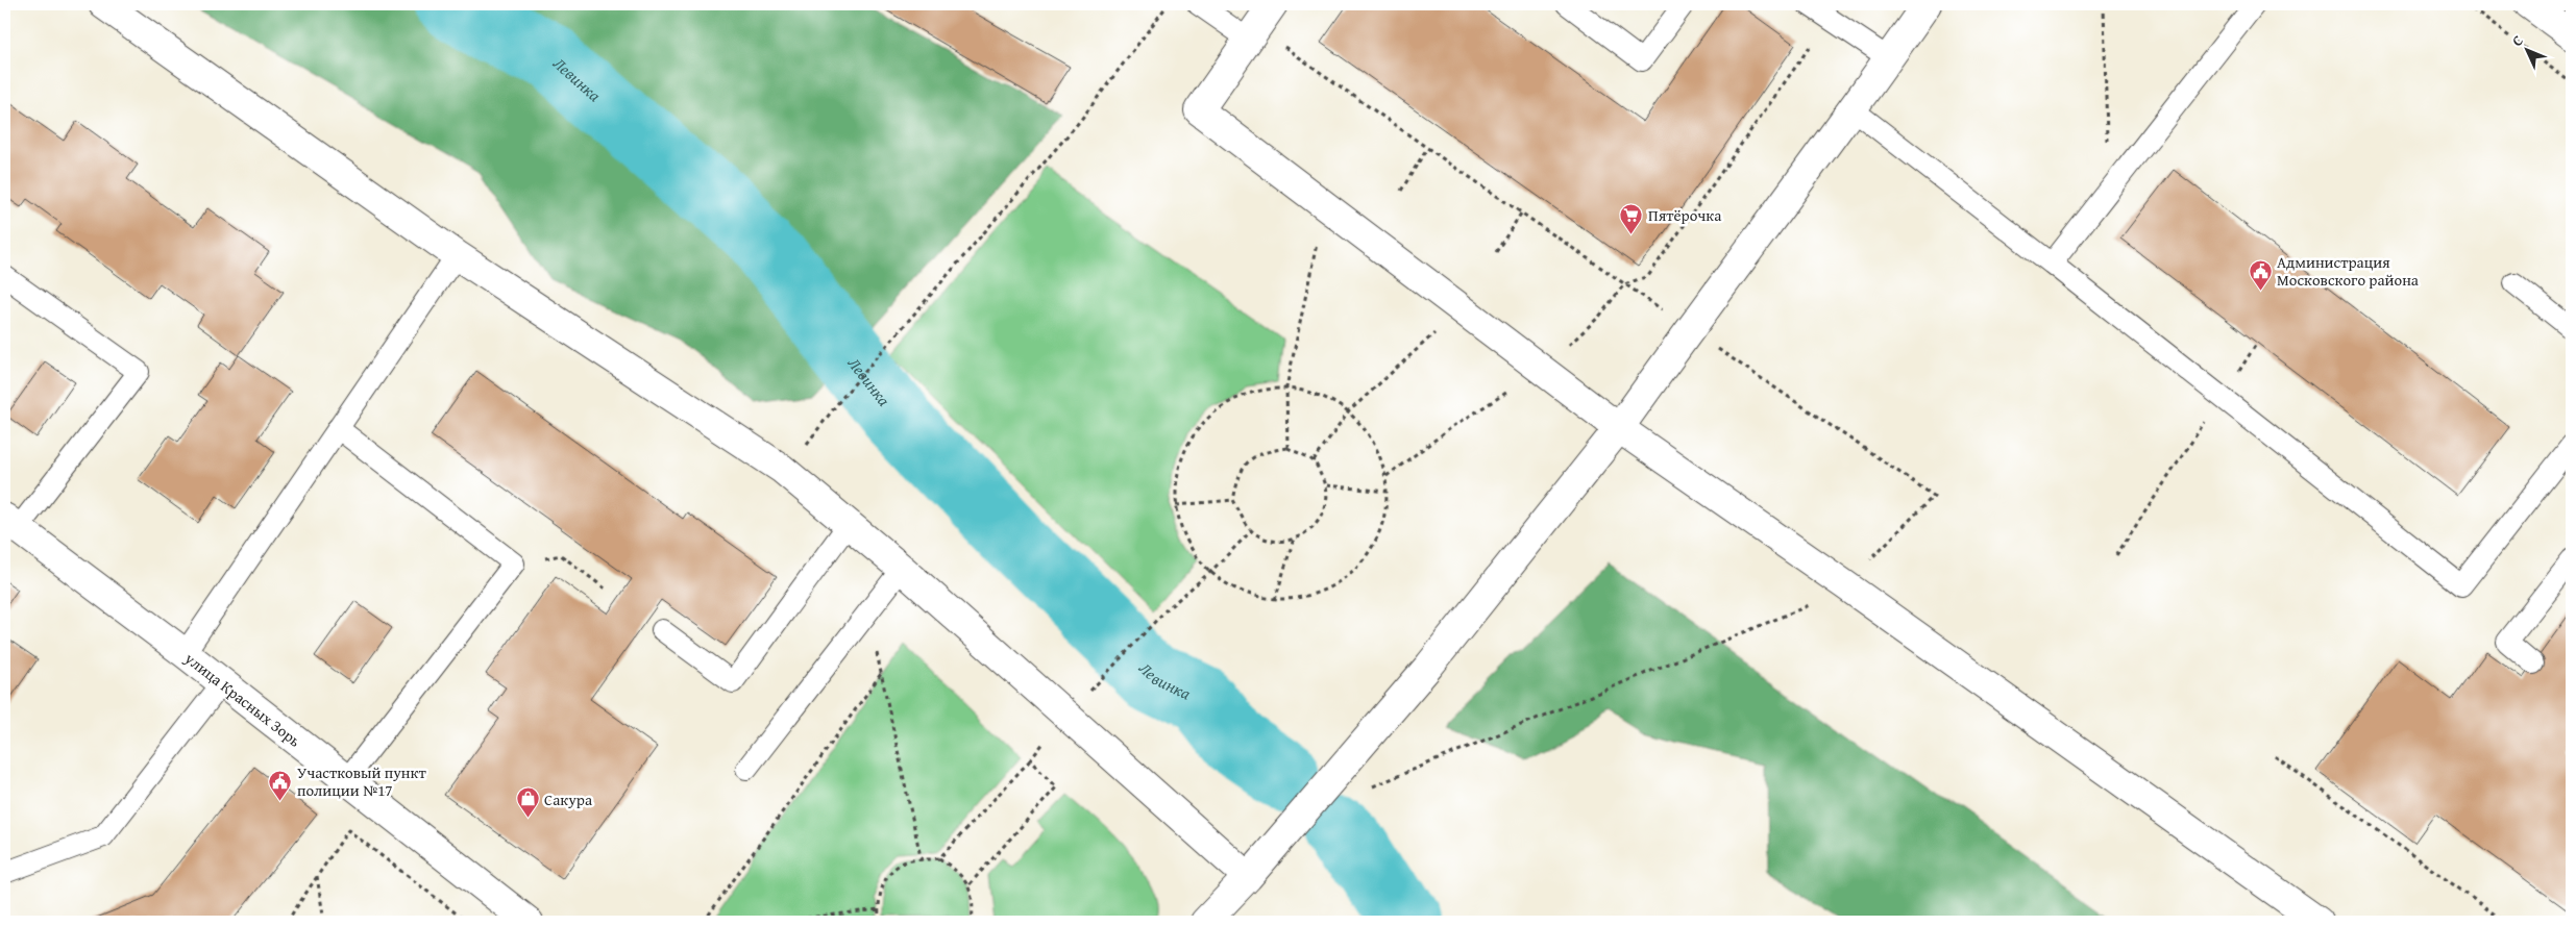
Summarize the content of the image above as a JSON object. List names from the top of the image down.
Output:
{
  "streets": {
    "street": ["улица Красных Зорь"]
  },
  "water": ["Левинка"],
  "places": {
    "supermarket": ["Пятёрочка"],
    "public building": ["Администрация Московского района", "Участковый пункт полиции №17"],
    "shop": ["Сакура"]
  },
  "north": "top left"
}
